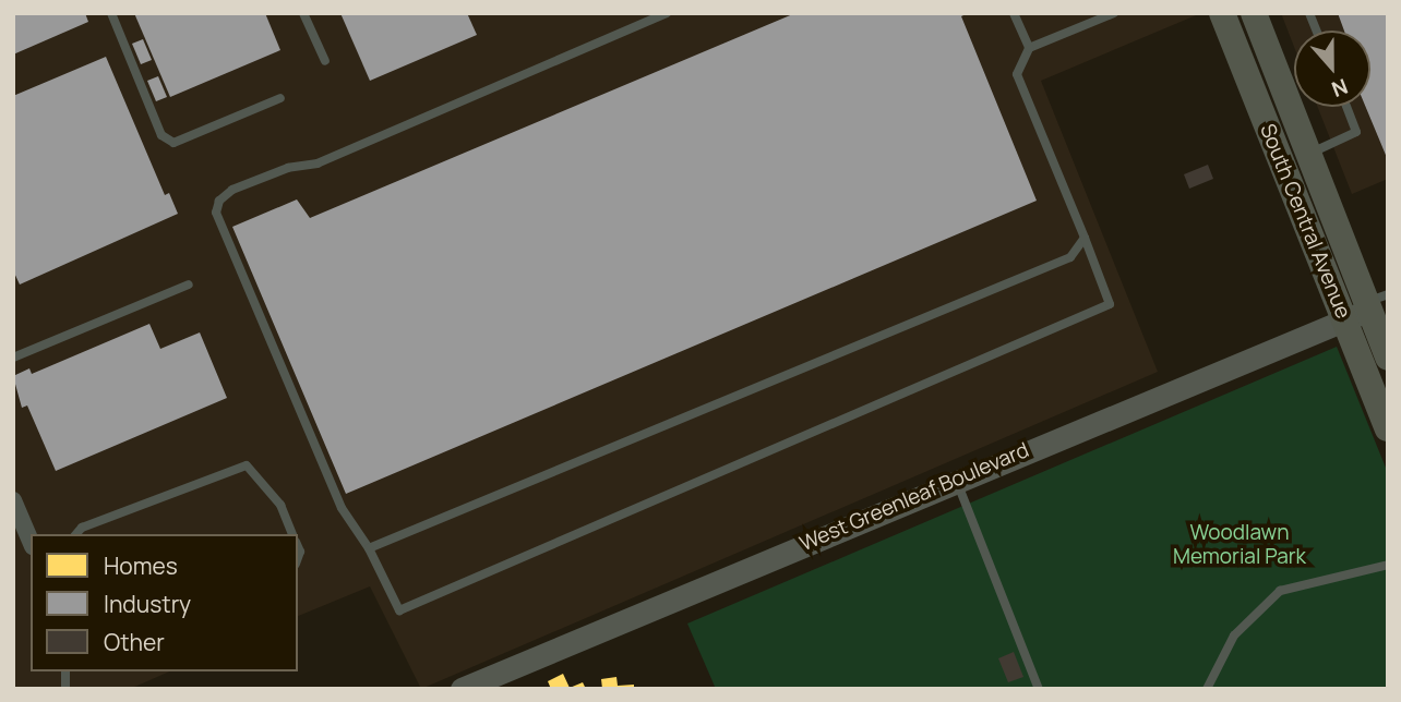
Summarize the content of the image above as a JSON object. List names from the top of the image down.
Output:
{
  "streets": {
    "main road": ["South Central Avenue"],
    "street": ["West Greenleaf Boulevard"]
  },
  "crossings": [
    ["South Central Avenue", "West Greenleaf Boulevard"]
  ],
  "parks": ["Woodlawn Memorial Park"],
  "legend": ["Homes", "Industry", "Other"],
  "north": "bottom"
}
